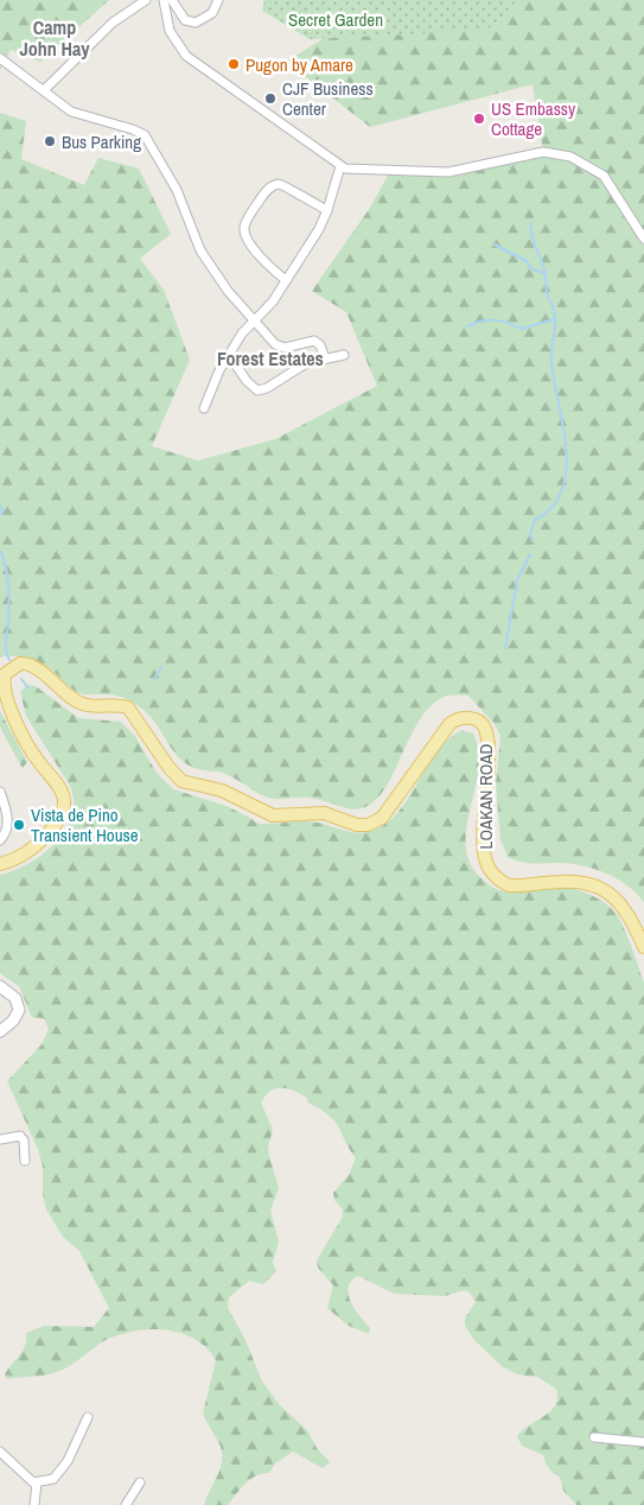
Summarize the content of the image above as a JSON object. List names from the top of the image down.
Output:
{
  "streets": {
    "main road": ["LOAKAN ROAD"]
  },
  "districts": ["Camp John Hay", "Forest Estates"],
  "parks": ["Secret Garden"],
  "places": [
    "Pugon by Amare",
    "CJF Business Center",
    "US Embassy Cottage",
    "Bus Parking",
    "Vista de Pino Transient House"
  ]
}
